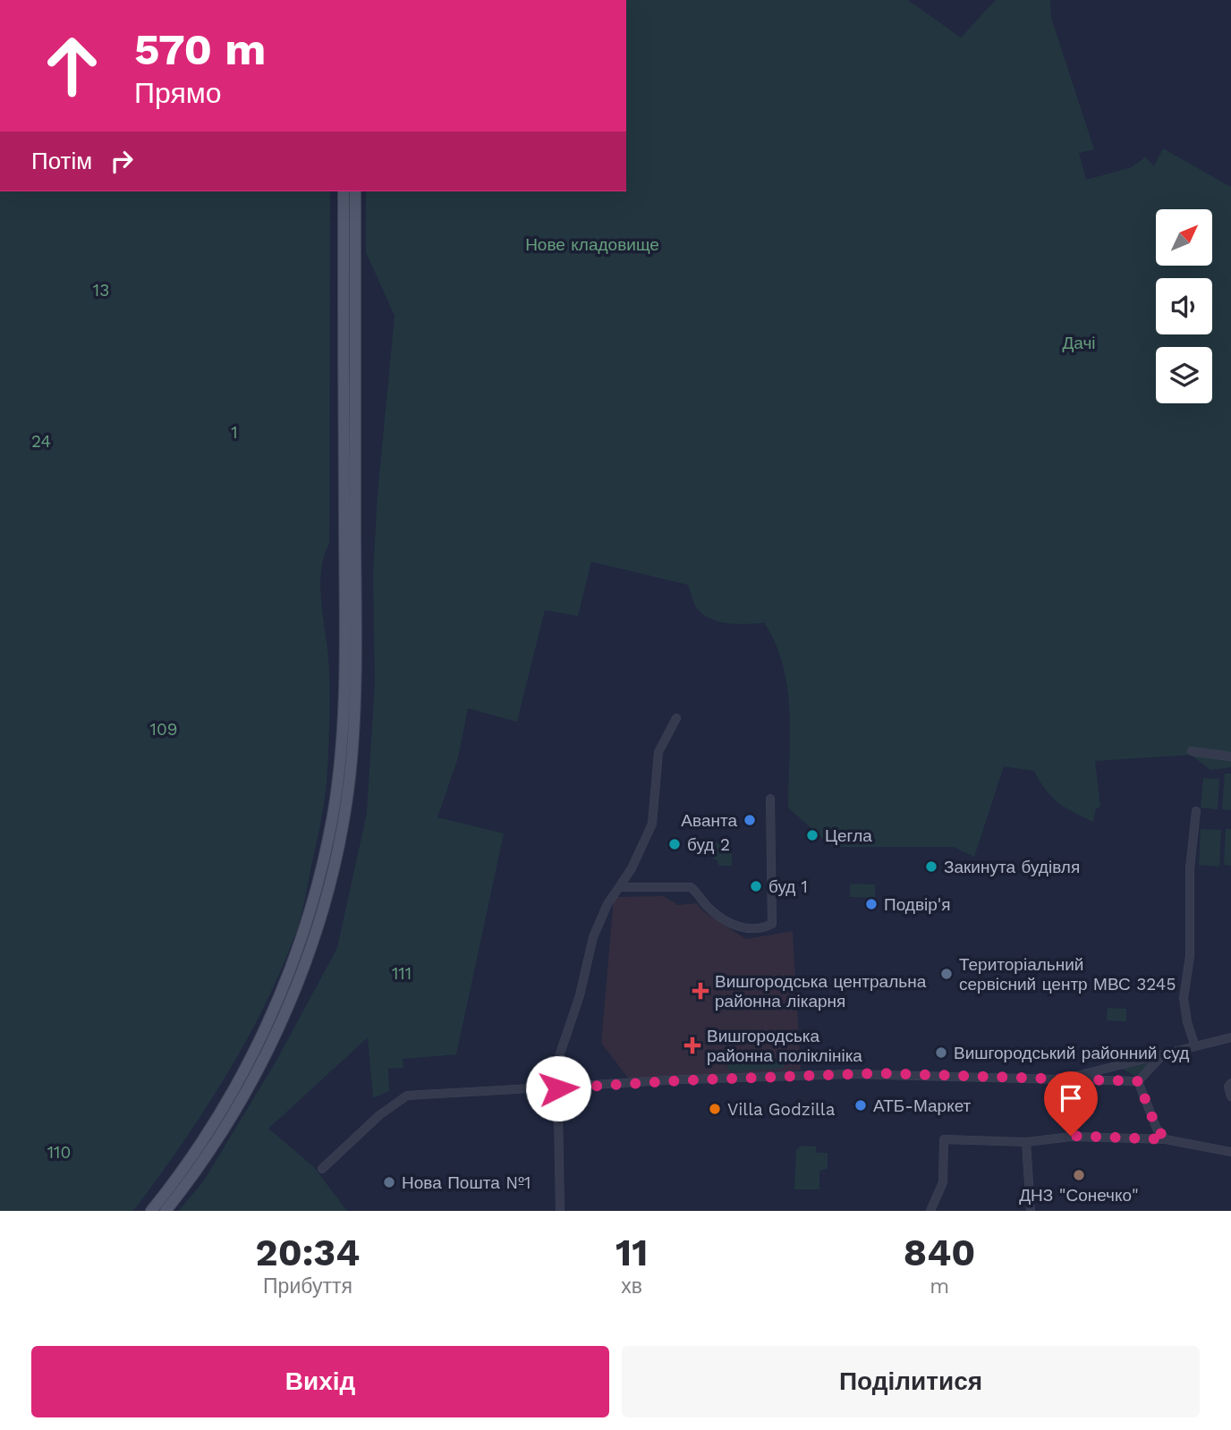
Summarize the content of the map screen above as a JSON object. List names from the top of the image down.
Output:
{
  "parks": [
    "Нове кладовище",
    "13",
    "Дачі",
    "1",
    "24",
    "109",
    "111",
    "110"
  ],
  "places": {
    "other": [
      "Аванта",
      "Цегла",
      "буд 2",
      "Закинута будівля",
      "буд 1",
      "Подвір'я",
      "Територіальний сервісний центр МВС 3245",
      "Вишгородський районний суд",
      "АТБ-Маркет",
      "Villa Godzilla",
      "ДНЗ \"Сонечко\"",
      "Нова Пошта №1"
    ],
    "health": ["Вишгородська центральна районна лікарня", "Вишгородська районна поліклініка"]
  },
  "north": "top right",
  "page": {
    "turn": ["570 m", "Прямо"],
    "then": "Потім",
    "eta": [
      "20:34",
      "Прибуття",
      "11",
      "хв",
      "840",
      "m"
    ],
    "buttons": ["Вихід", "Поділитися"]
  }
}
